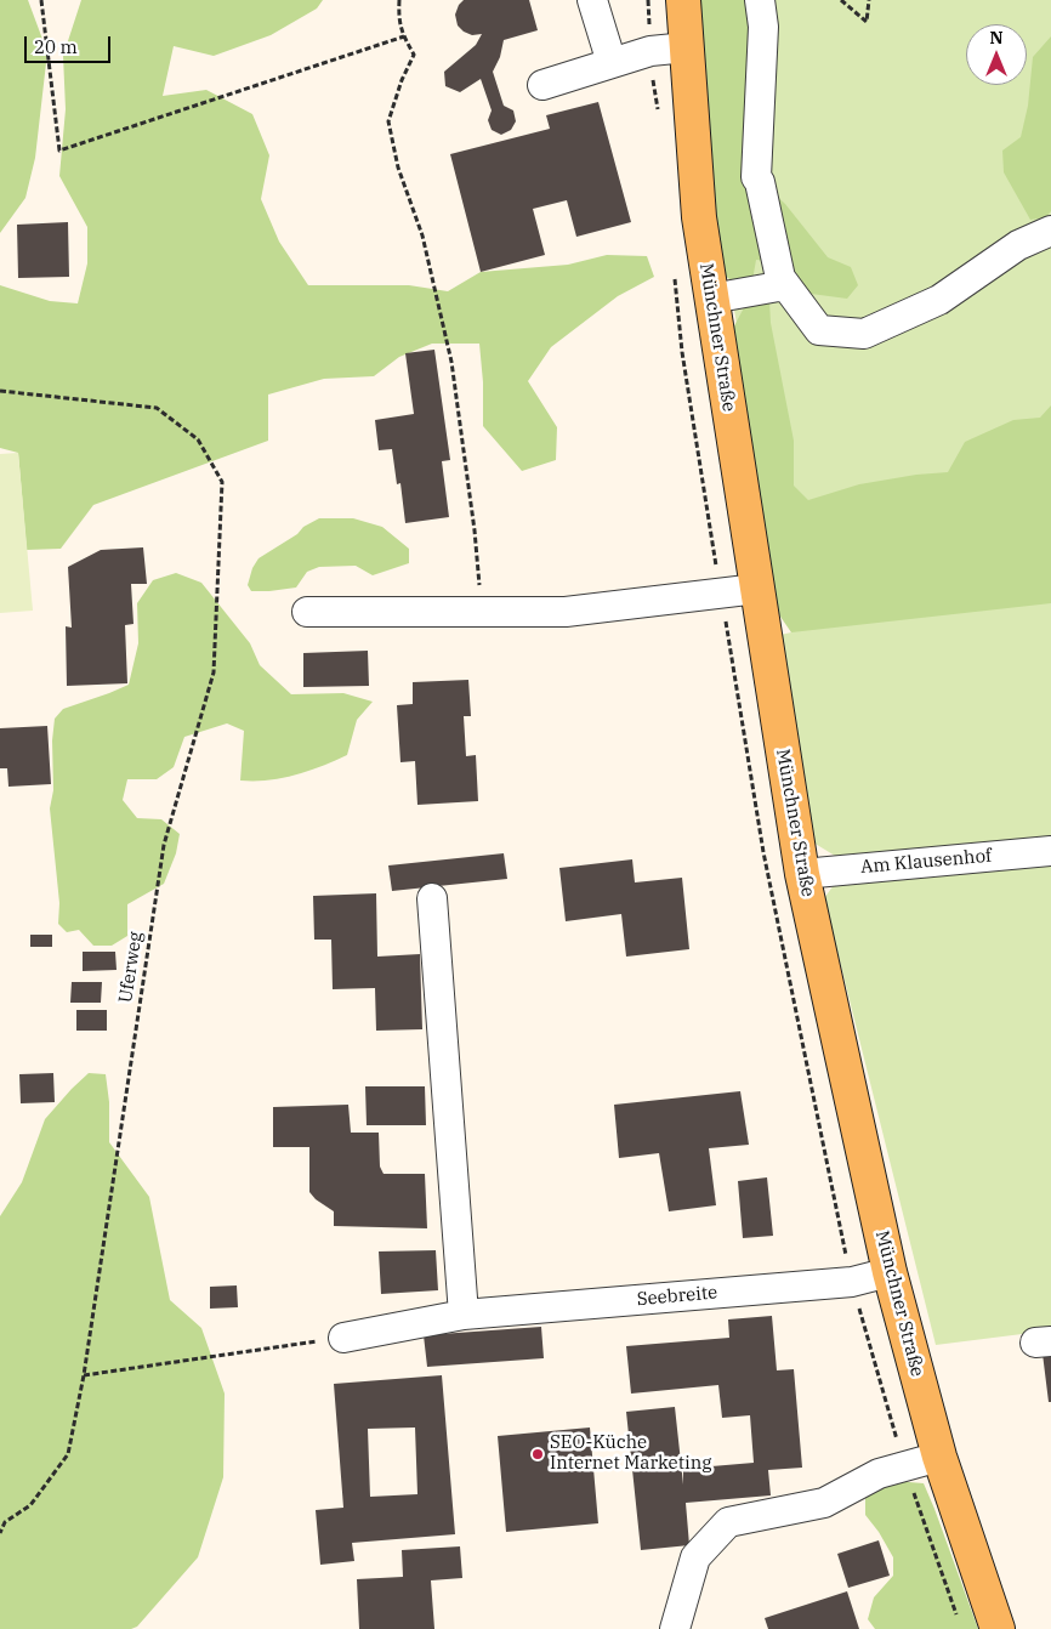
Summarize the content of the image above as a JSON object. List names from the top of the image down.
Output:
{
  "streets": {
    "main road": ["Münchner Straße"],
    "street": ["Am Klausenhof", "Seebreite"],
    "path": ["Uferweg"]
  },
  "crossings": [
    ["Münchner Straße", "Am Klausenhof"],
    ["Münchner Straße", "Seebreite"]
  ],
  "places": ["SEO-Küche Internet Marketing"],
  "scale_bar": "20 m",
  "north": "top"
}
